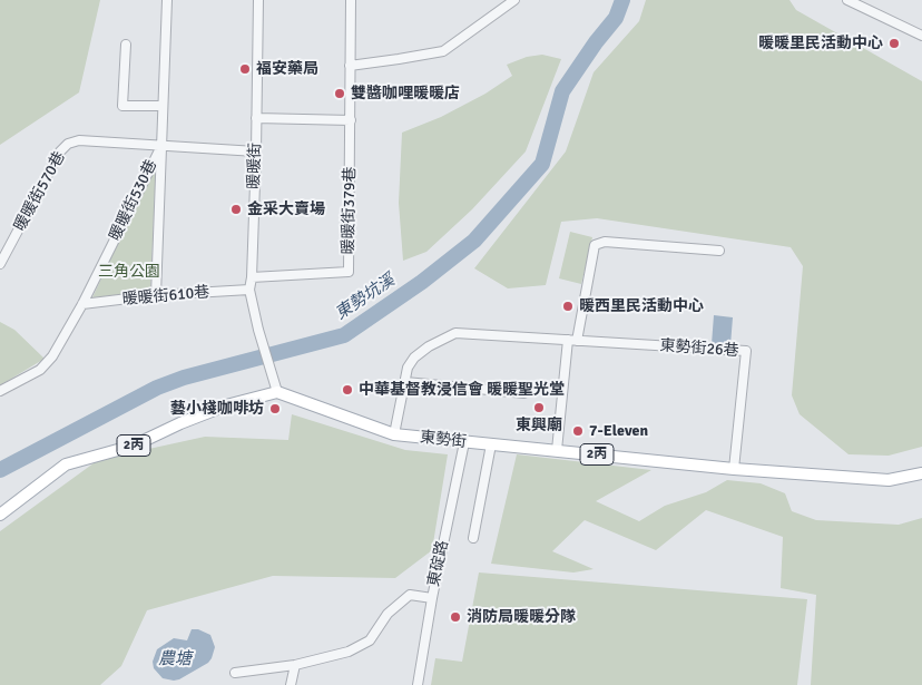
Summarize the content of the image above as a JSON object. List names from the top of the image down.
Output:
{
  "streets": {
    "main road": ["東勢街", "2丙"],
    "street": [
      "暖暖街",
      "暖暖街570巷",
      "暖暖街530巷",
      "暖暖街379巷",
      "暖暖街610巷",
      "東勢街26巷",
      "東碇路"
    ]
  },
  "crossings": [
    ["暖暖街", "暖暖街570巷"],
    ["暖暖街", "暖暖街379巷"],
    ["暖暖街", "暖暖街610巷"],
    ["暖暖街", "東勢街"],
    ["暖暖街", "2丙"],
    ["暖暖街570巷", "暖暖街530巷"],
    ["暖暖街530巷", "暖暖街610巷"],
    ["東勢街26巷", "東勢街"],
    ["東勢街", "2丙"],
    ["東勢街", "東碇路"]
  ],
  "water": ["東勢坑溪", "農塘"],
  "parks": ["三角公園"],
  "places": [
    "暖暖里民活動中心",
    "福安藥局",
    "雙醬咖哩暖暖店",
    "金采大賣場",
    "暖西里民活動中心",
    "中華基督教浸信會 暖暖聖光堂",
    "東興廟",
    "藝小棧咖啡坊",
    "7-Eleven",
    "消防局暖暖分隊"
  ]
}
